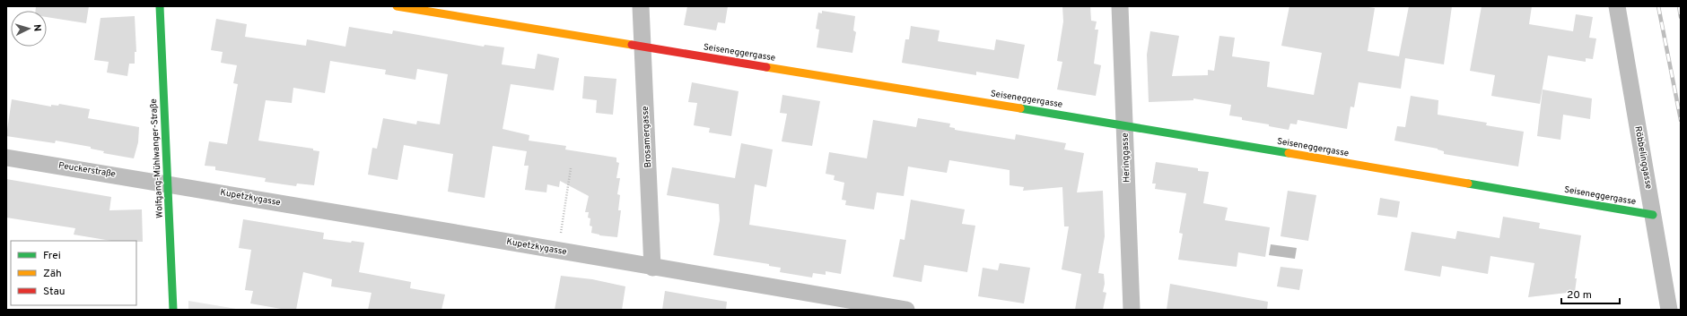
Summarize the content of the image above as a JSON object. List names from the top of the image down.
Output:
{
  "streets": {
    "street": [
      "Seiseneggergasse",
      "Brosamergasse",
      "Heringgasse",
      "Röbbelinggasse",
      "Wolfgang-Mühlwanger-Straße",
      "Peuckerstraße",
      "Kupetzkygasse"
    ]
  },
  "crossings": [
    ["Seiseneggergasse", "Brosamergasse"],
    ["Seiseneggergasse", "Heringgasse"],
    ["Seiseneggergasse", "Röbbelinggasse"],
    ["Brosamergasse", "Kupetzkygasse"],
    ["Wolfgang-Mühlwanger-Straße", "Peuckerstraße"],
    ["Wolfgang-Mühlwanger-Straße", "Kupetzkygasse"],
    ["Peuckerstraße", "Kupetzkygasse"]
  ],
  "legend": ["Frei", "Zäh", "Stau"],
  "scale_bar": "20 m",
  "north": "right"
}
